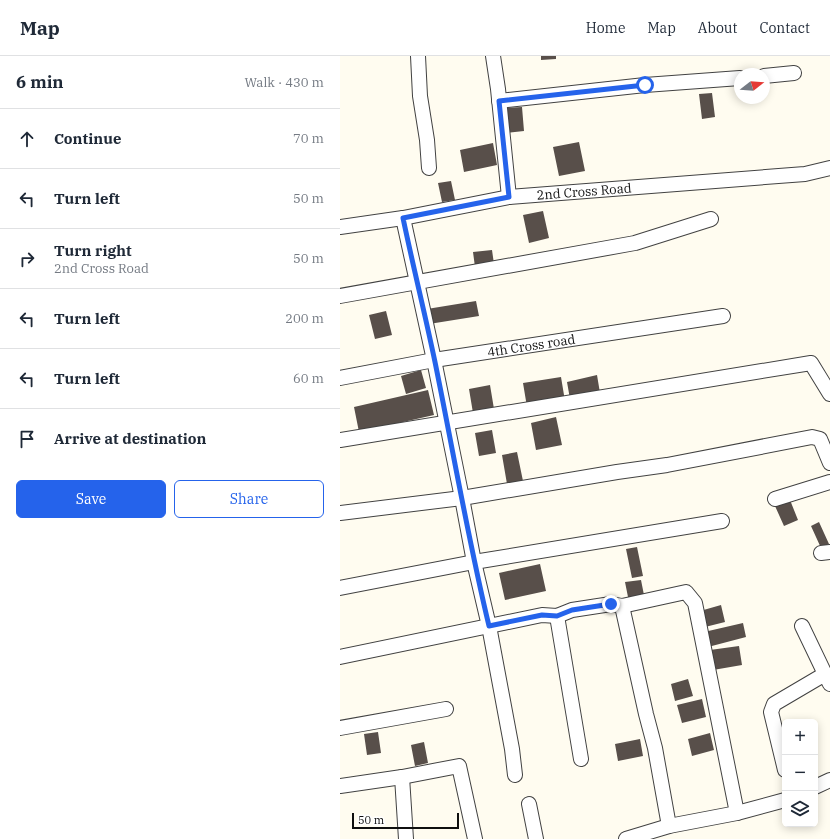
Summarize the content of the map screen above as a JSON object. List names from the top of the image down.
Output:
{
  "streets": {
    "street": ["2nd Cross Road", "4th Cross road"]
  },
  "scale_bar": "50 m",
  "north": "right",
  "page": {
    "header": "Map",
    "nav": [
      "Home",
      "Map",
      "About",
      "Contact"
    ],
    "heading": ["6 min", "Walk · 430 m"],
    "list": [
      ["Continue", "70 m"],
      ["Turn left", "50 m"],
      ["Turn right", "2nd Cross Road", "50 m"],
      ["Turn left", "200 m"],
      ["Turn left", "60 m"],
      "Arrive at destination"
    ],
    "buttons": ["Save", "Share"],
    "map_buttons": ["+", "−"],
    "scale": "50 m"
  }
}
